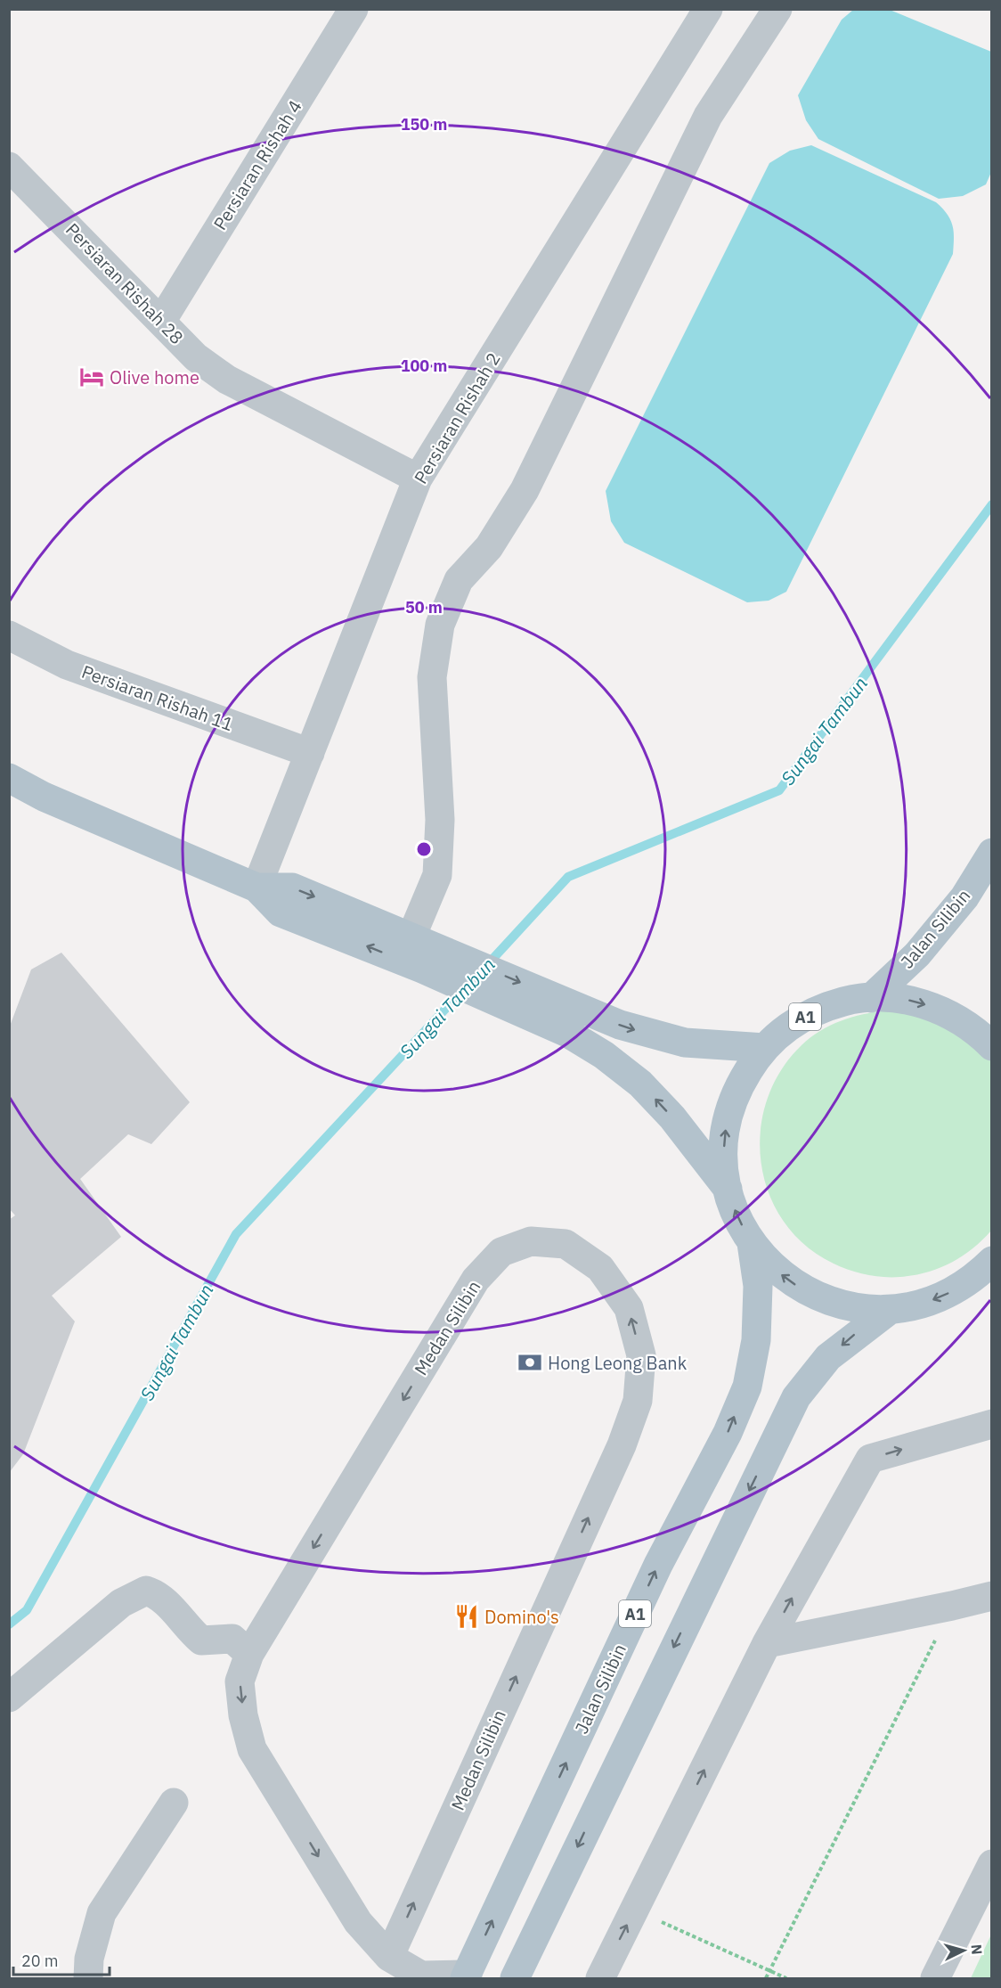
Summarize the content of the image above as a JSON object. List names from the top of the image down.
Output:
{
  "streets": {
    "main road": ["Jalan Silibin", "A1"],
    "street": [
      "Persiaran Rishah 4",
      "Persiaran Rishah 28",
      "Persiaran Rishah 2",
      "Persiaran Rishah 11",
      "Medan Silibin"
    ]
  },
  "crossings": [
    ["Persiaran Rishah 4", "Persiaran Rishah 28"],
    ["Persiaran Rishah 28", "Persiaran Rishah 2"],
    ["Persiaran Rishah 2", "Persiaran Rishah 11"],
    ["Jalan Silibin", "A1"],
    ["Jalan Silibin", "Medan Silibin"]
  ],
  "water": ["Sungai Tambun"],
  "places": {
    "hotel": ["Olive home"],
    "bank": ["Hong Leong Bank"],
    "restaurant": ["Domino's"]
  },
  "scale_bar": "20 m",
  "north": "right",
  "rings": ["150 m", "100 m", "50 m"]
}
